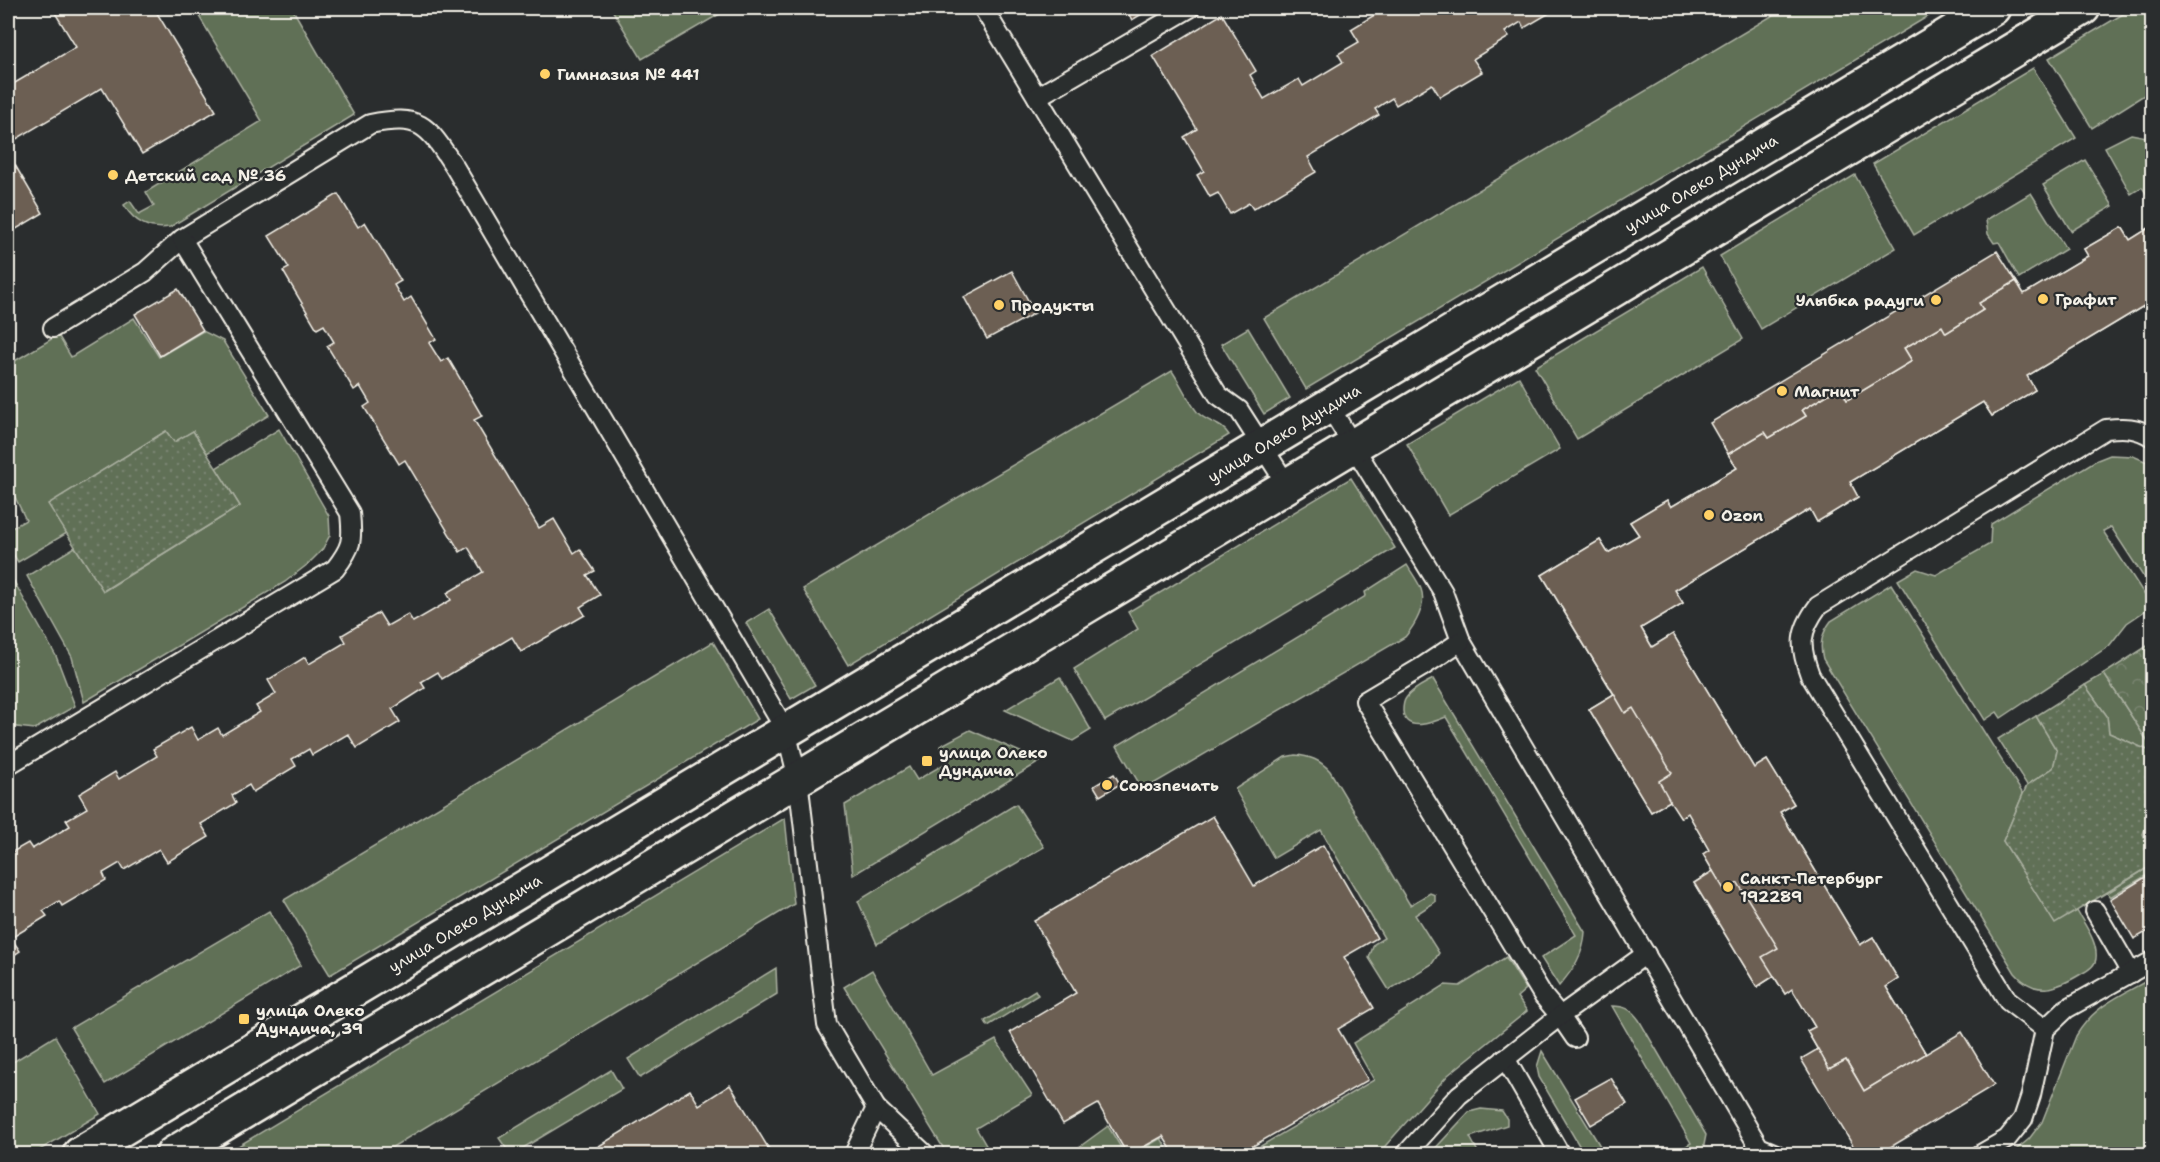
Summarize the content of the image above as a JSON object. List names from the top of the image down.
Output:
{
  "streets": {
    "street": ["улица Олеко Дундича"]
  },
  "places": {
    "other": [
      "Гимназия № 441",
      "Детский сад № 36",
      "Графит",
      "Улыбка радуги",
      "Продукты",
      "Магнит",
      "Ozon",
      "Союзпечать",
      "Санкт-Петербург 192289"
    ],
    "transit": ["улица Олеко Дундича", "улица Олеко Дундича, 39"]
  }
}
